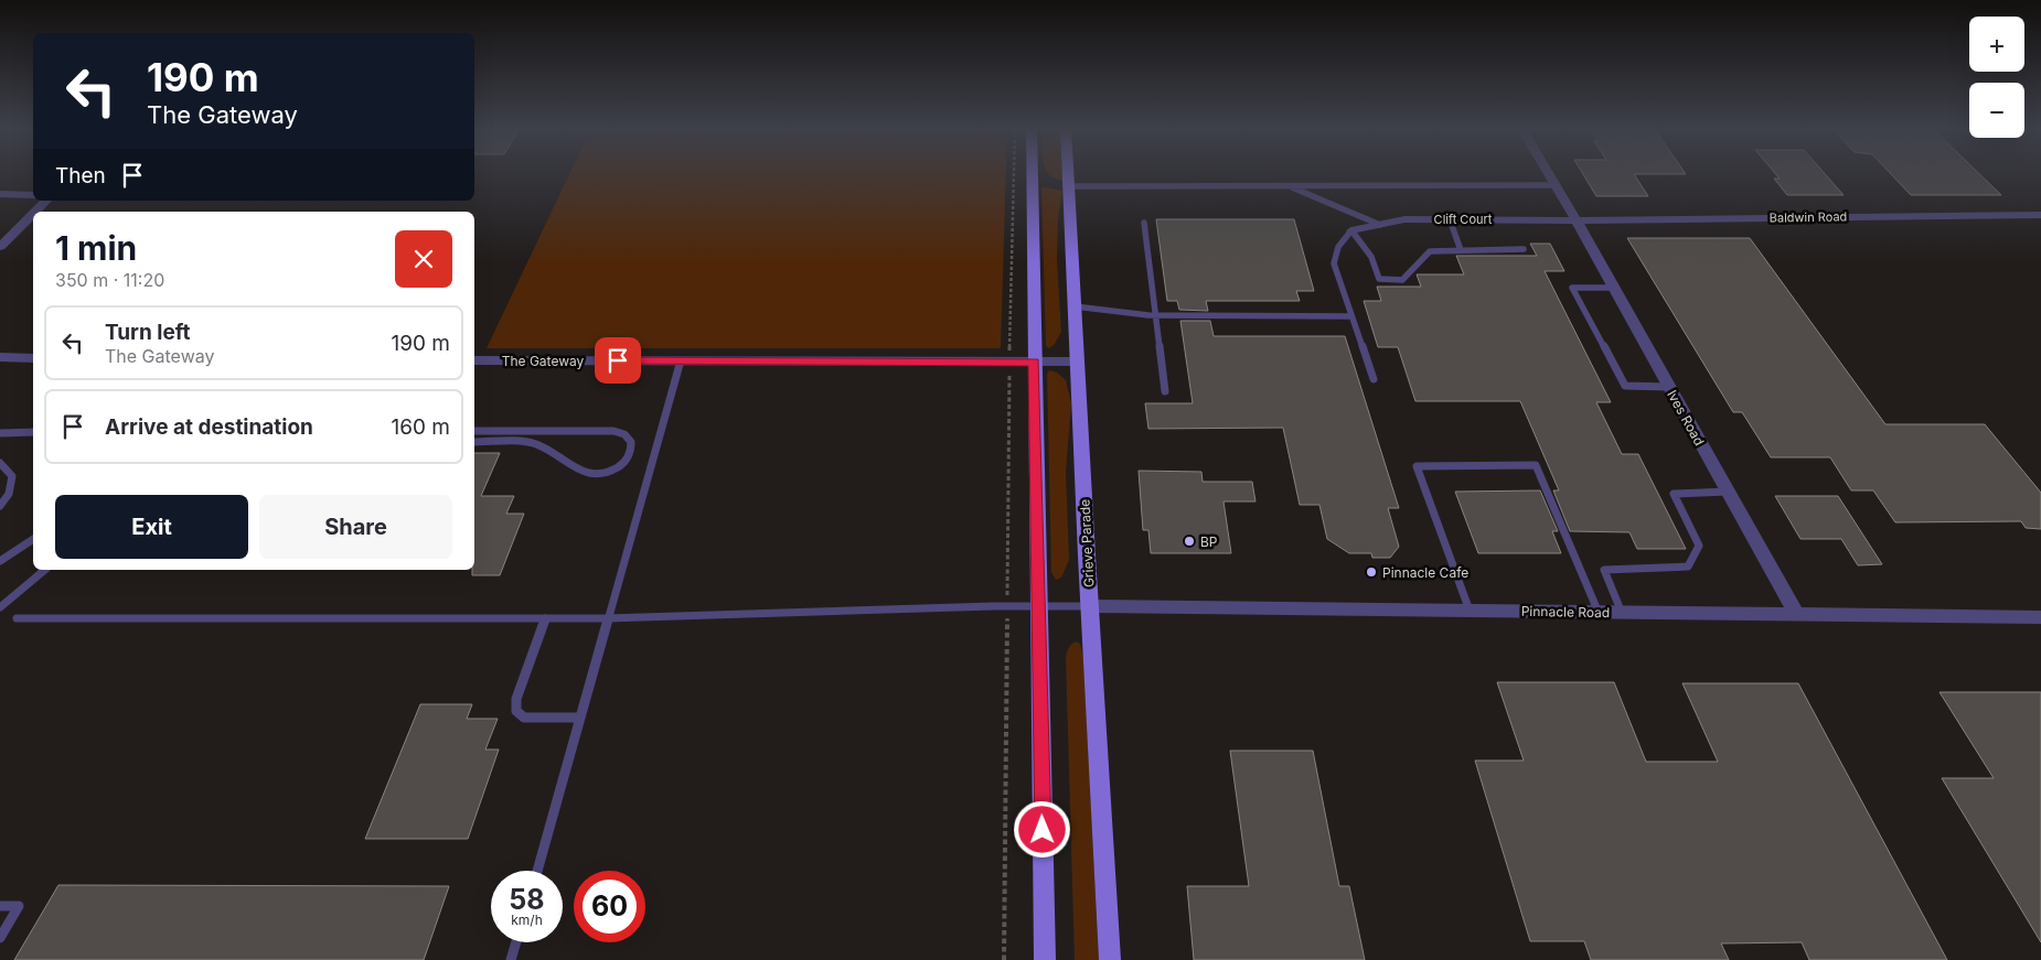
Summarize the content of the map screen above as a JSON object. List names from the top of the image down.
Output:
{
  "streets": {
    "main road": ["Grieve Parade"],
    "street": [
      "Baldwin Road",
      "Clift Court",
      "The Gateway",
      "Ives Road",
      "Pinnacle Road"
    ]
  },
  "crossings": [
    ["Baldwin Road", "Clift Court"],
    ["Baldwin Road", "Ives Road"],
    ["Clift Court", "Ives Road"],
    ["The Gateway", "Grieve Parade"],
    ["Ives Road", "Pinnacle Road"],
    ["Grieve Parade", "Pinnacle Road"]
  ],
  "places": ["BP", "Pinnacle Cafe"],
  "page": {
    "map_buttons": ["+", "−"],
    "turn": ["190 m", "The Gateway"],
    "then": "Then",
    "heading": ["1 min", "350 m · 11:20"],
    "list": [
      {
        "name": "Turn left",
        "note": "The Gateway",
        "value": "190 m"
      },
      {
        "name": "Arrive at destination",
        "value": "160 m"
      }
    ],
    "buttons": ["Exit", "Share"],
    "speed": "58 km/h",
    "limit": "60"
  }
}
